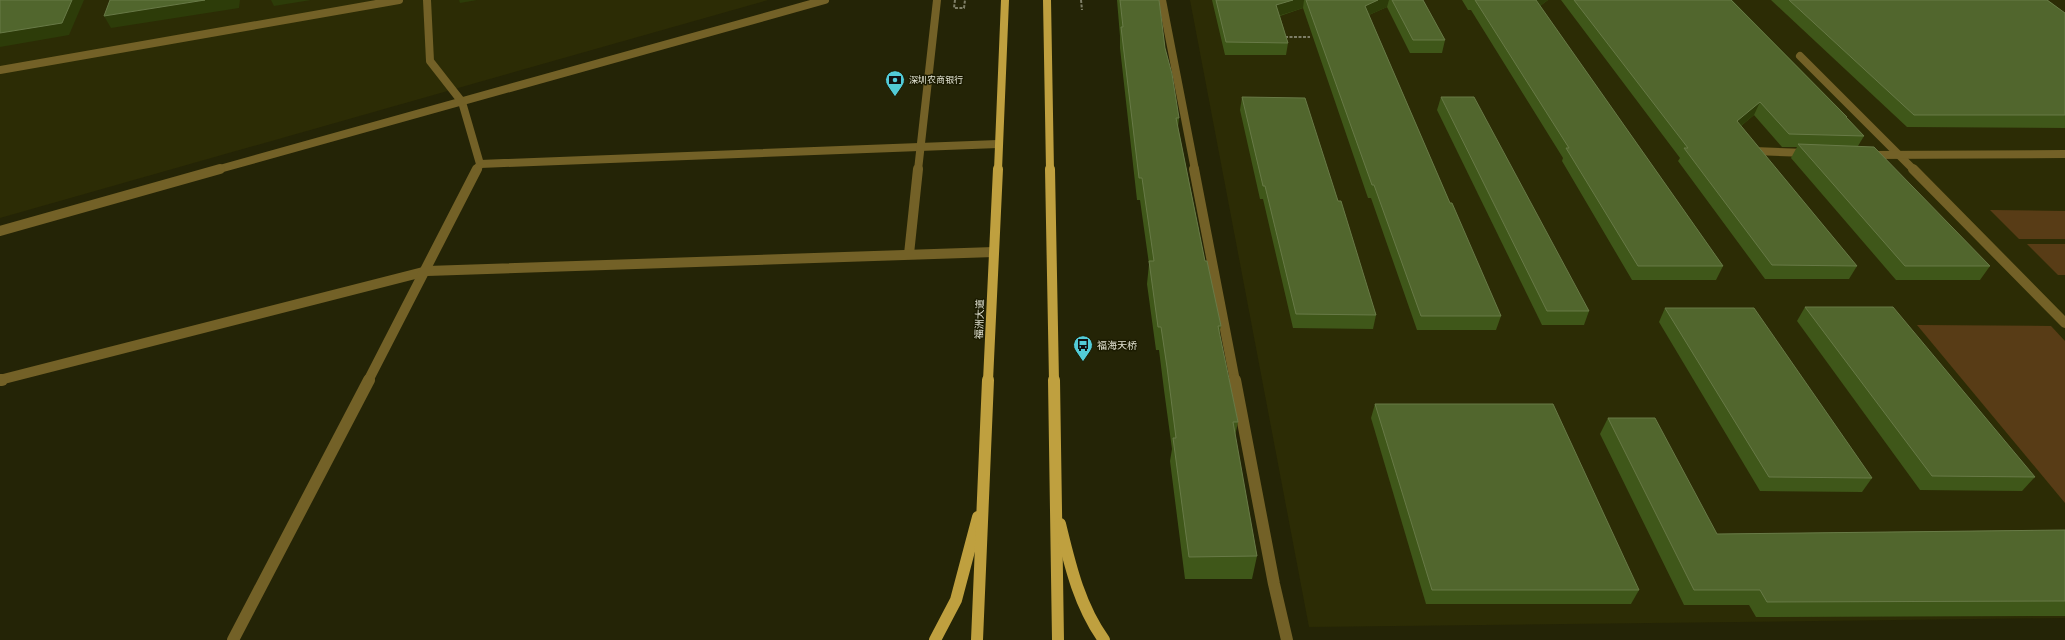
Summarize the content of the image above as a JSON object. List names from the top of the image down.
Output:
{
  "streets": {
    "main road": ["福洲大道"]
  },
  "places": {
    "bank": ["深圳农商银行"],
    "bus stop": ["福海天桥"]
  }
}
